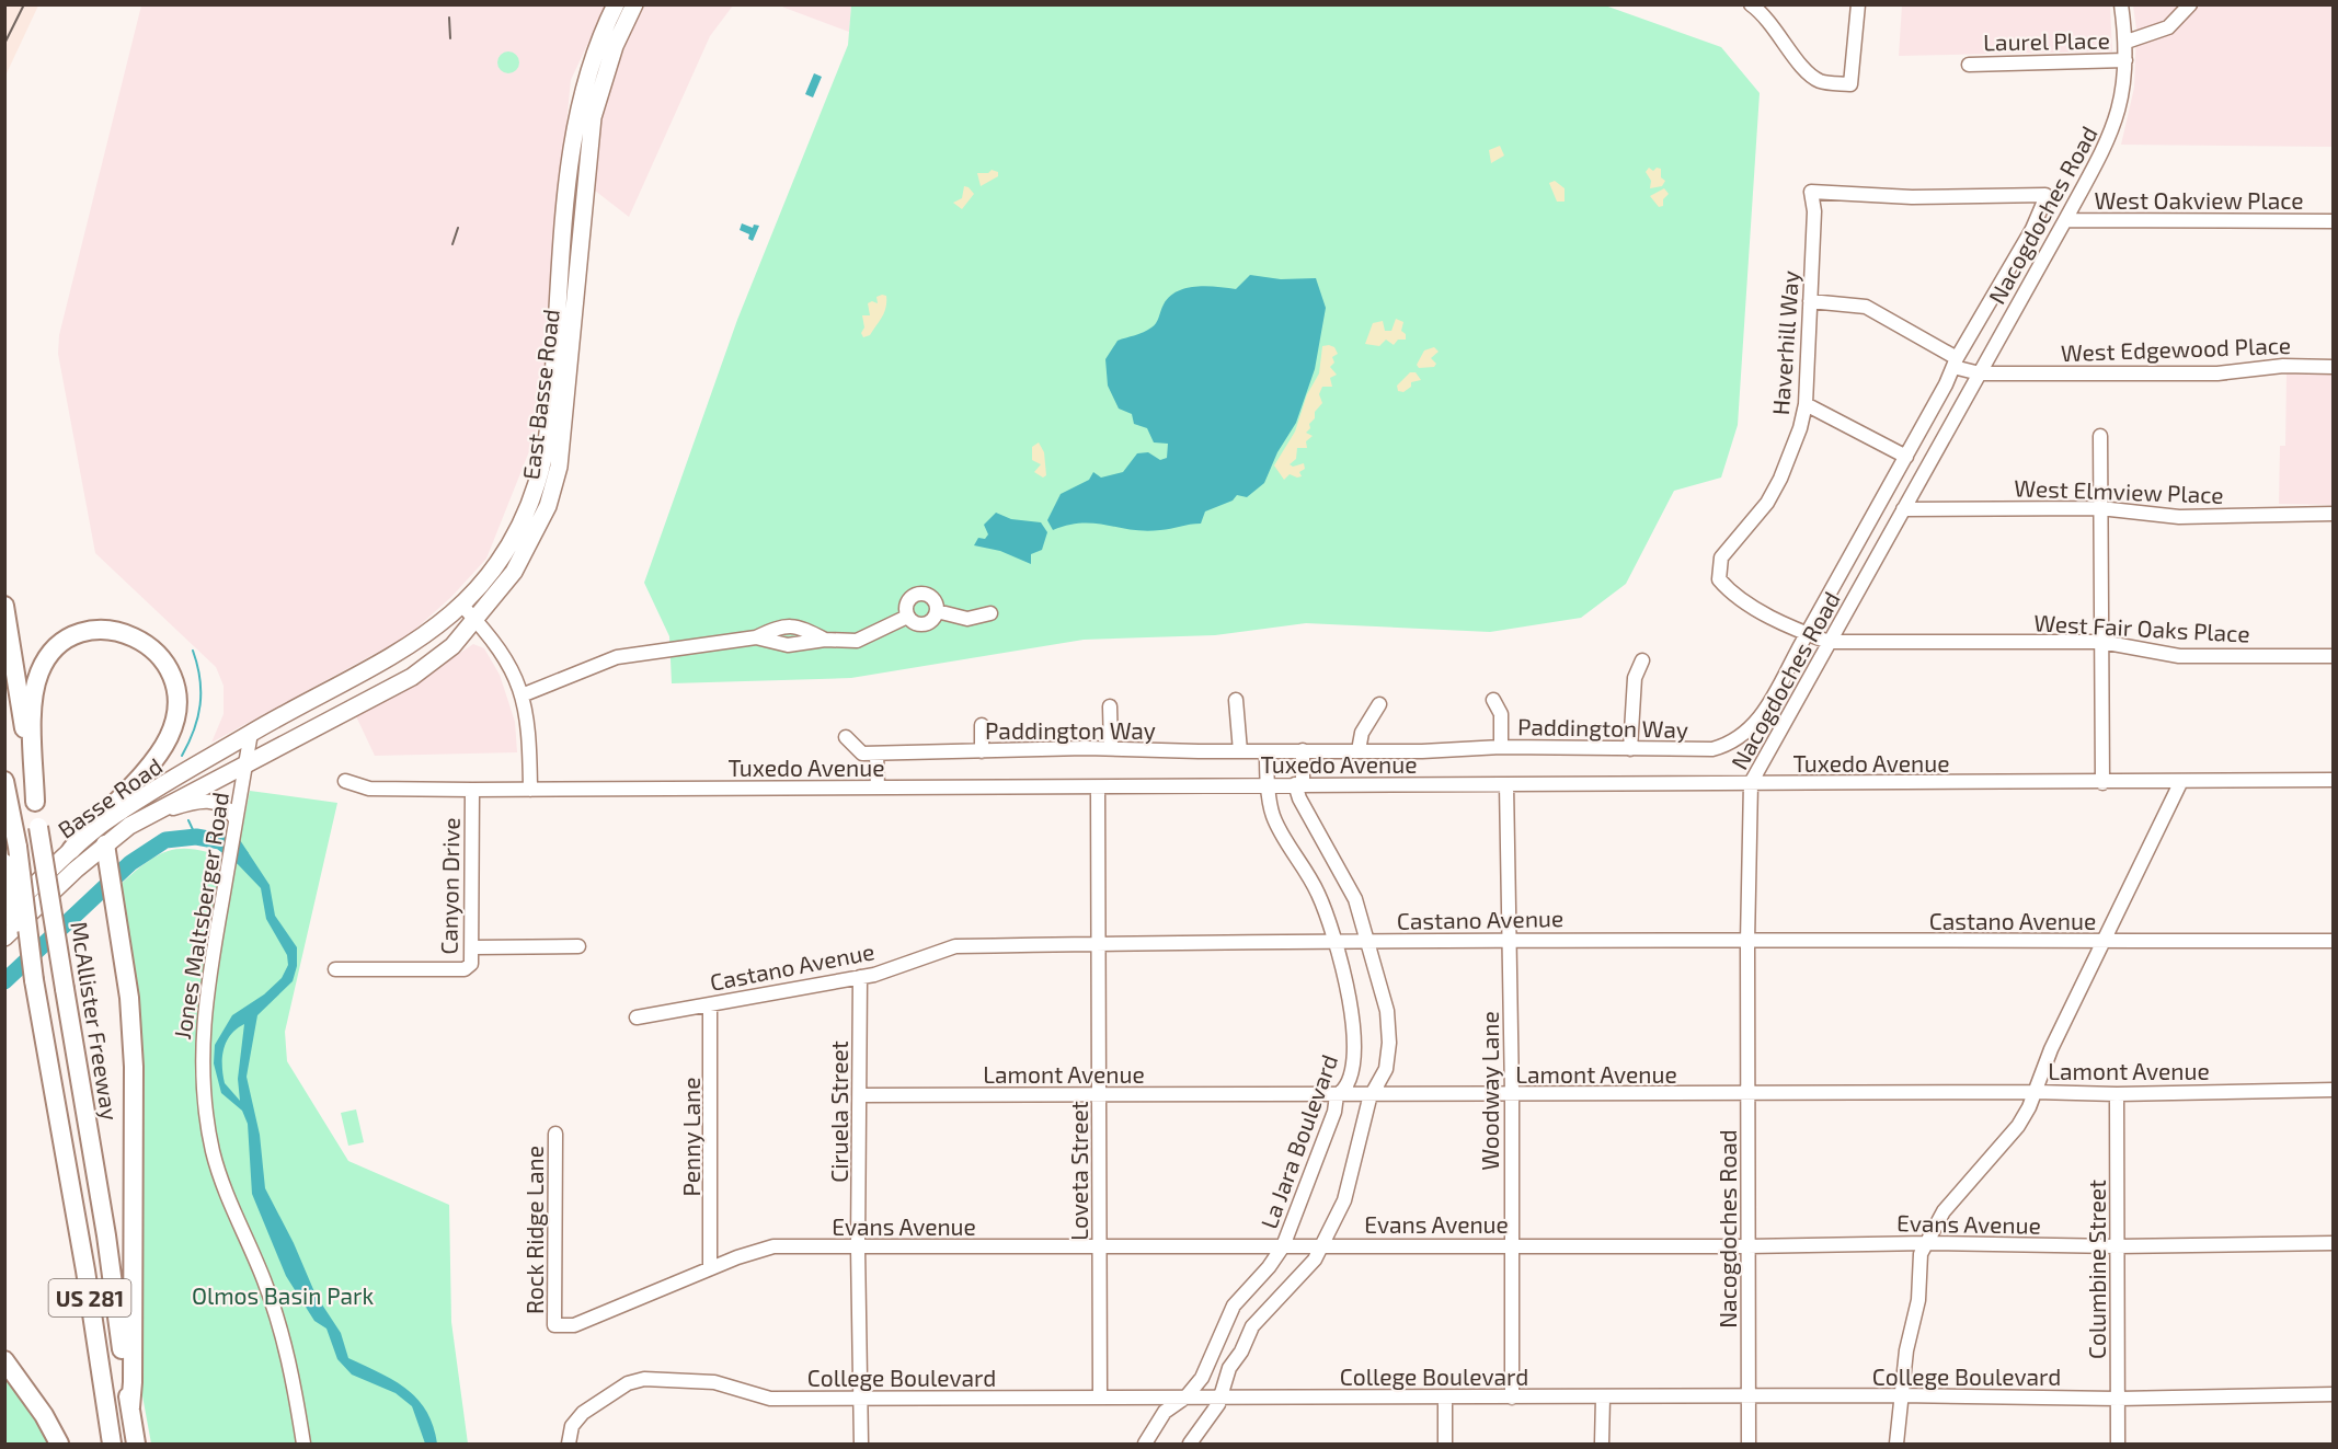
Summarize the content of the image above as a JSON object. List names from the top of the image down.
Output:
{
  "streets": {
    "highway": ["McAllister Freeway", "US 281"],
    "main road": ["East Basse Road", "Basse Road"],
    "street": [
      "Laurel Place",
      "West Oakview Place",
      "Nacogdoches Road",
      "Haverhill Way",
      "West Edgewood Place",
      "West Elmview Place",
      "West Fair Oaks Place",
      "Paddington Way",
      "Tuxedo Avenue",
      "Canyon Drive",
      "Jones Maltsberger Road",
      "Castano Avenue",
      "Lamont Avenue",
      "Woodway Lane",
      "Ciruela Street",
      "Penny Lane",
      "La Jara Boulevard",
      "Loveta Street",
      "Evans Avenue",
      "Rock Ridge Lane",
      "Columbine Street",
      "College Boulevard"
    ]
  },
  "crossings": [
    ["Laurel Place", "Nacogdoches Road"],
    ["West Oakview Place", "Nacogdoches Road"],
    ["Nacogdoches Road", "Haverhill Way"],
    ["Nacogdoches Road", "West Edgewood Place"],
    ["Nacogdoches Road", "West Elmview Place"],
    ["Nacogdoches Road", "West Fair Oaks Place"],
    ["Nacogdoches Road", "Tuxedo Avenue"],
    ["Nacogdoches Road", "Castano Avenue"],
    ["Nacogdoches Road", "Lamont Avenue"],
    ["Nacogdoches Road", "Evans Avenue"],
    ["Nacogdoches Road", "College Boulevard"],
    ["Haverhill Way", "West Edgewood Place"],
    ["Haverhill Way", "West Fair Oaks Place"],
    ["Haverhill Way", "Paddington Way"],
    ["West Edgewood Place", "Paddington Way"],
    ["East Basse Road", "Basse Road"],
    ["East Basse Road", "Jones Maltsberger Road"],
    ["Paddington Way", "La Jara Boulevard"],
    ["Tuxedo Avenue", "Canyon Drive"],
    ["Tuxedo Avenue", "Woodway Lane"],
    ["Tuxedo Avenue", "La Jara Boulevard"],
    ["Tuxedo Avenue", "Loveta Street"],
    ["Basse Road", "Jones Maltsberger Road"],
    ["Castano Avenue", "Woodway Lane"],
    ["Castano Avenue", "Ciruela Street"],
    ["Castano Avenue", "Penny Lane"],
    ["Castano Avenue", "La Jara Boulevard"],
    ["Castano Avenue", "Loveta Street"],
    ["Lamont Avenue", "Woodway Lane"],
    ["Lamont Avenue", "Ciruela Street"],
    ["Lamont Avenue", "La Jara Boulevard"],
    ["Lamont Avenue", "Loveta Street"],
    ["Lamont Avenue", "Columbine Street"],
    ["Woodway Lane", "Evans Avenue"],
    ["Woodway Lane", "College Boulevard"],
    ["Ciruela Street", "Evans Avenue"],
    ["Ciruela Street", "College Boulevard"],
    ["Penny Lane", "Evans Avenue"],
    ["La Jara Boulevard", "Evans Avenue"],
    ["La Jara Boulevard", "College Boulevard"],
    ["Loveta Street", "Evans Avenue"],
    ["Loveta Street", "College Boulevard"],
    ["Evans Avenue", "Rock Ridge Lane"],
    ["Evans Avenue", "Columbine Street"],
    ["Columbine Street", "College Boulevard"]
  ],
  "parks": ["Olmos Basin Park"]
}
